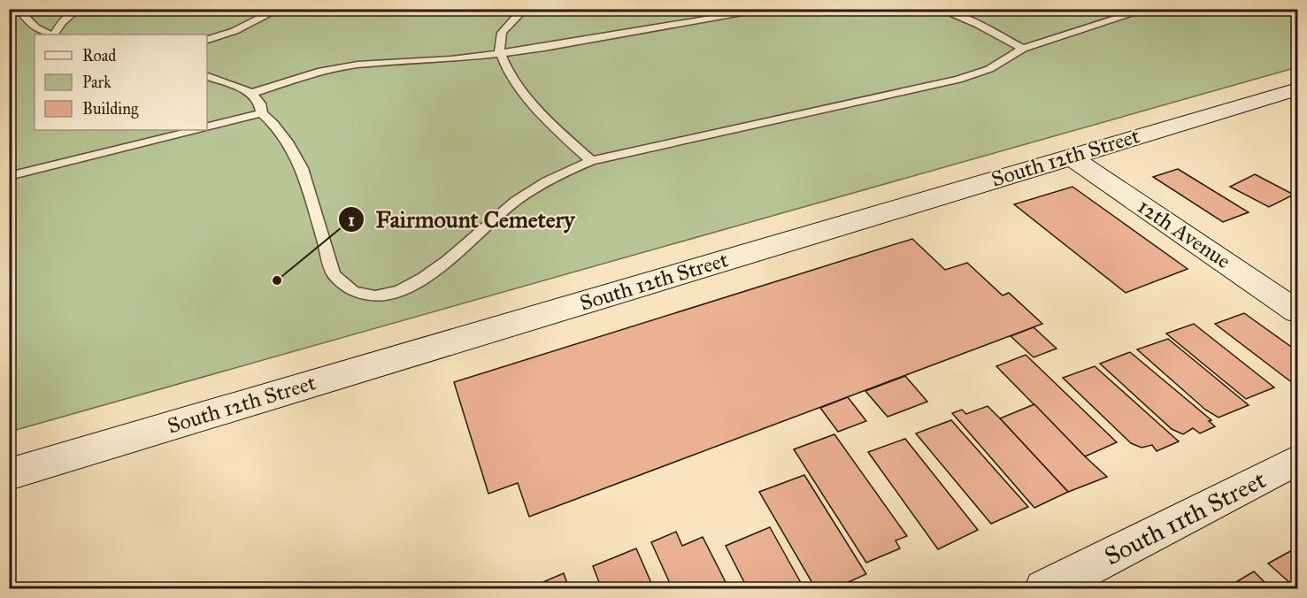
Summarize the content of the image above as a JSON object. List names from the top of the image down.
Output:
{
  "streets": {
    "street": ["South 12th Street", "12th Avenue", "South 11th Street"]
  },
  "crossings": [
    ["South 12th Street", "12th Avenue"]
  ],
  "places": ["Fairmount Cemetery"],
  "legend": ["Road", "Park", "Building"]
}
